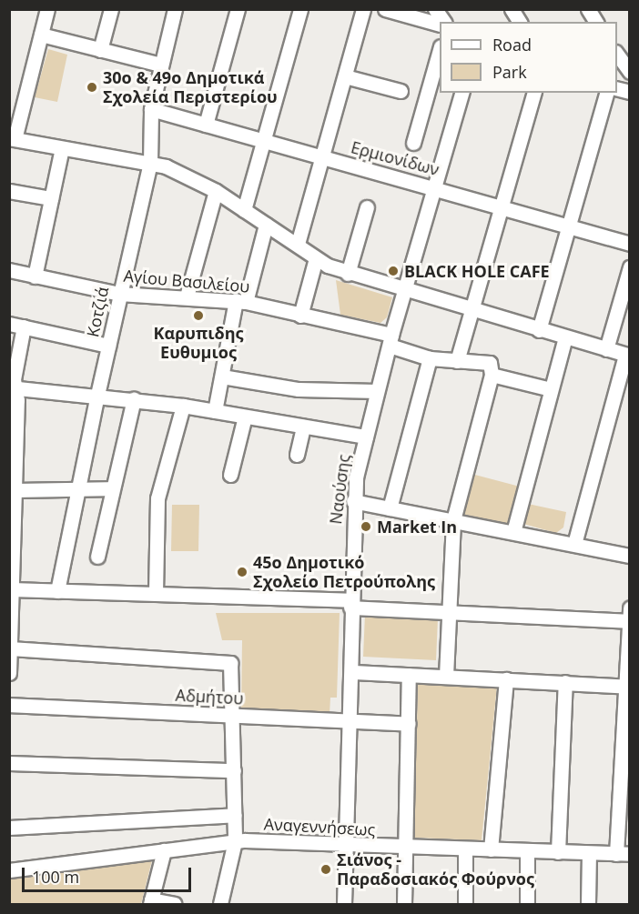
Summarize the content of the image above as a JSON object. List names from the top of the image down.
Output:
{
  "streets": {
    "street": [
      "Ερμιονίδων",
      "Αγίου Βασιλείου",
      "Κοτζιά",
      "Ναούσης",
      "Αδμήτου",
      "Αναγεννήσεως"
    ]
  },
  "crossings": [
    ["Ερμιονίδων", "Κοτζιά"],
    ["Ερμιονίδων", "Ναούσης"],
    ["Αγίου Βασιλείου", "Κοτζιά"],
    ["Αγίου Βασιλείου", "Ναούσης"],
    ["Ναούσης", "Αδμήτου"],
    ["Ναούσης", "Αναγεννήσεως"]
  ],
  "places": [
    "30ο & 49ο Δημοτικά Σχολεία Περιστερίου",
    "BLACK HOLE CAFE",
    "Καρυπιδης Ευθυμιος",
    "Market In",
    "45ο Δημοτικό Σχολείο Πετρούπολης",
    "Σιάνος - Παραδοσιακός Φούρνος"
  ],
  "legend": ["Road", "Park"],
  "scale_bar": "100 m"
}
